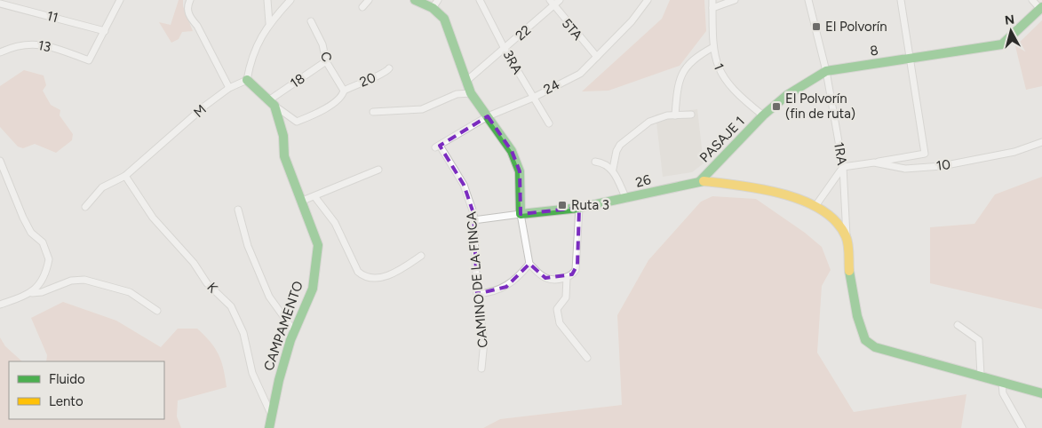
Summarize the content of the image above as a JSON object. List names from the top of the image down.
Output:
{
  "streets": {
    "street": [
      "11",
      "5TA",
      "22",
      "13",
      "8",
      "C",
      "3RA",
      "1",
      "20",
      "18",
      "24",
      "M",
      "PASAJE 1",
      "1RA",
      "10",
      "26",
      "CAMINO DE LA FINCA",
      "K",
      "CAMPAMENTO"
    ]
  },
  "crossings": [
    ["11", "13"],
    ["5TA", "22"],
    ["5TA", "24"],
    ["22", "3RA"],
    ["8", "1"],
    ["8", "PASAJE 1"],
    ["8", "1RA"],
    ["C", "20"],
    ["C", "18"],
    ["3RA", "24"],
    ["1", "PASAJE 1"],
    ["20", "18"],
    ["20", "CAMPAMENTO"],
    ["18", "CAMPAMENTO"],
    ["24", "CAMINO DE LA FINCA"],
    ["M", "K"],
    ["PASAJE 1", "26"],
    ["1RA", "10"],
    ["26", "CAMINO DE LA FINCA"],
    ["K", "CAMPAMENTO"]
  ],
  "places": {
    "transit": ["El Polvorín", "El Polvorín (fin de ruta)", "Ruta 3"]
  },
  "legend": ["Fluido", "Lento"],
  "north": "top"
}
